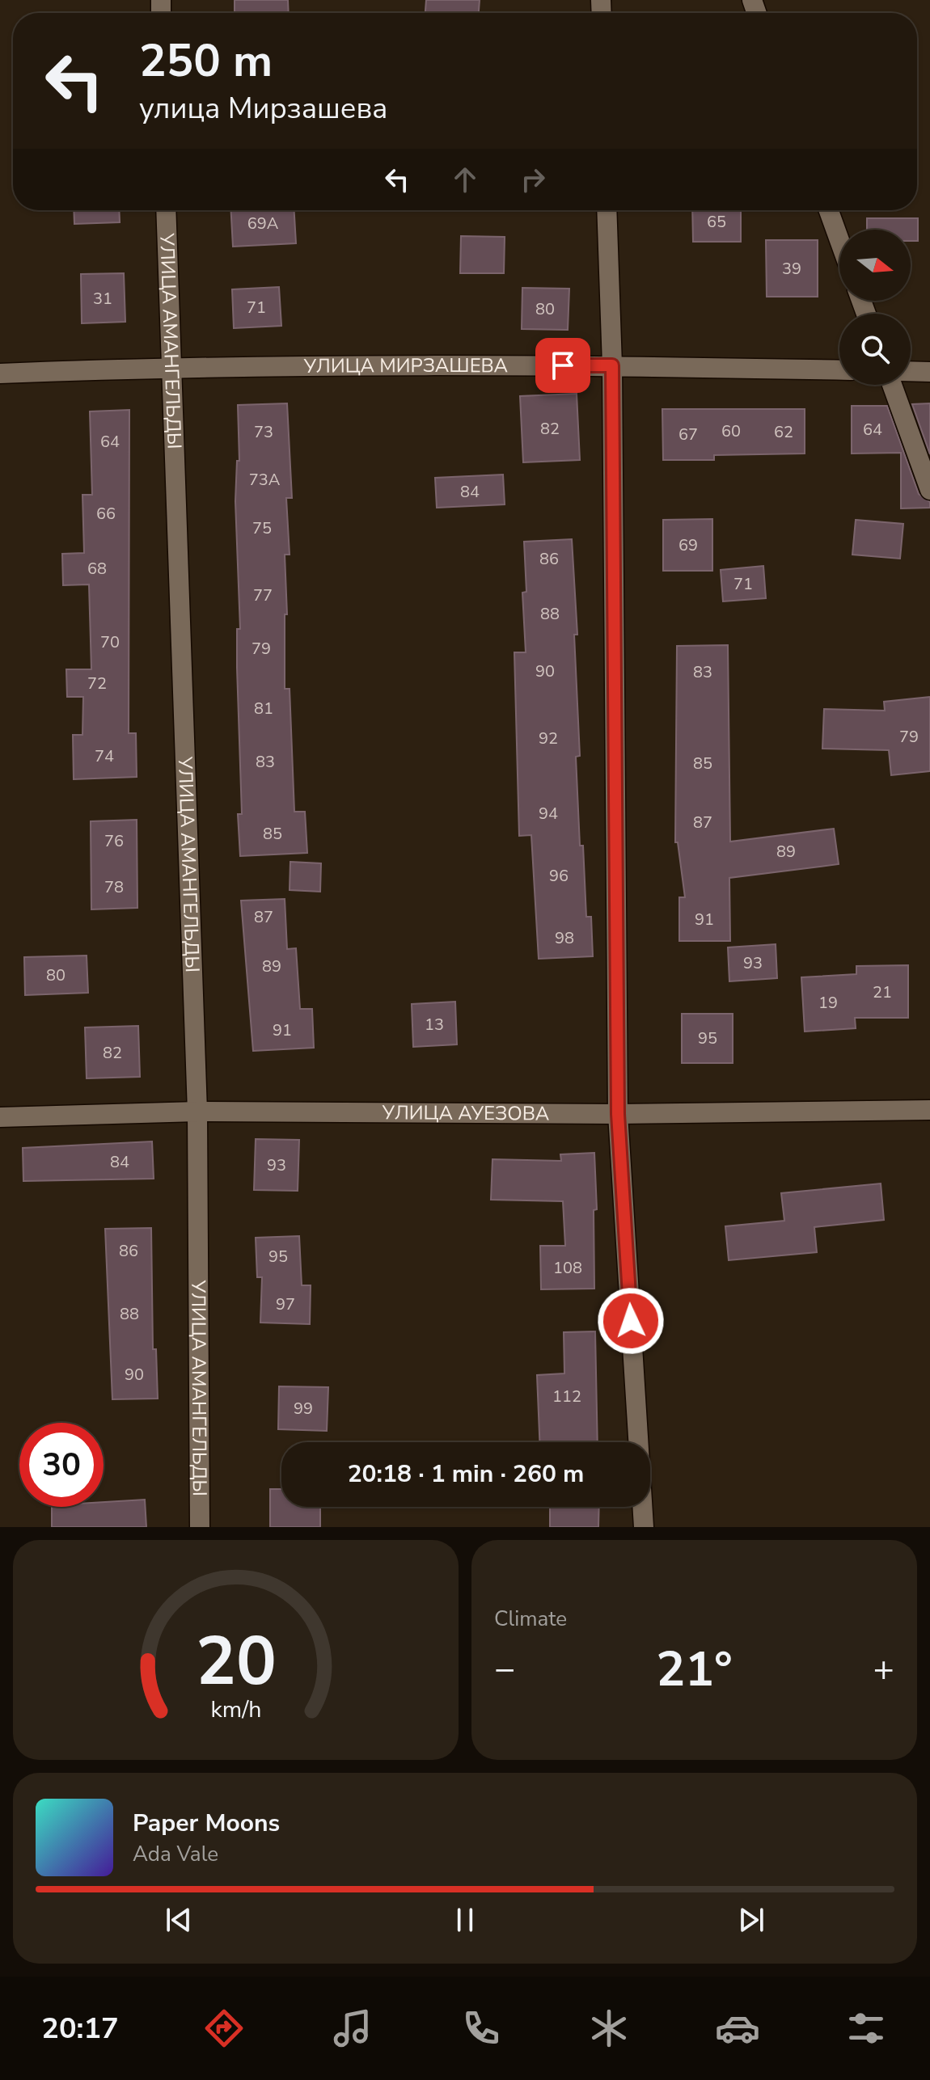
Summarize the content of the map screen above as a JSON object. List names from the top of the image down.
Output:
{
  "streets": {
    "street": ["УЛИЦА АМАНГЕЛЬДЫ", "УЛИЦА МИРЗАШЕВА", "УЛИЦА АУЕЗОВА"]
  },
  "crossings": [
    ["УЛИЦА АМАНГЕЛЬДЫ", "УЛИЦА МИРЗАШЕВА"],
    ["УЛИЦА АМАНГЕЛЬДЫ", "УЛИЦА АУЕЗОВА"]
  ],
  "house_numbers": [
    "65",
    "69А",
    "39",
    "31",
    "71",
    "80",
    "82",
    "64",
    "60",
    "73",
    "62",
    "67",
    "64",
    "73А",
    "84",
    "66",
    "75",
    "69",
    "86",
    "68",
    "71",
    "77",
    "88",
    "70",
    "79",
    "90",
    "83",
    "72",
    "81",
    "79",
    "92",
    "74",
    "83",
    "85",
    "94",
    "87",
    "85",
    "76",
    "89",
    "96",
    "78",
    "87",
    "91",
    "98",
    "93",
    "89",
    "80",
    "21",
    "19",
    "13",
    "91",
    "95",
    "82",
    "84",
    "93",
    "86",
    "95",
    "108",
    "97",
    "88",
    "90",
    "112",
    "99"
  ],
  "north": "right",
  "page": {
    "turn": ["250 m", "улица Мирзашева"],
    "limit": "30",
    "trip": "20:18 · 1 min · 260 m",
    "tile": "Climate",
    "heat": ["−", "21°", "+"],
    "song": ["Paper Moons", "Ada Vale"],
    "tabs": "20:17",
    "gauge": ["20", "km/h"]
  }
}
